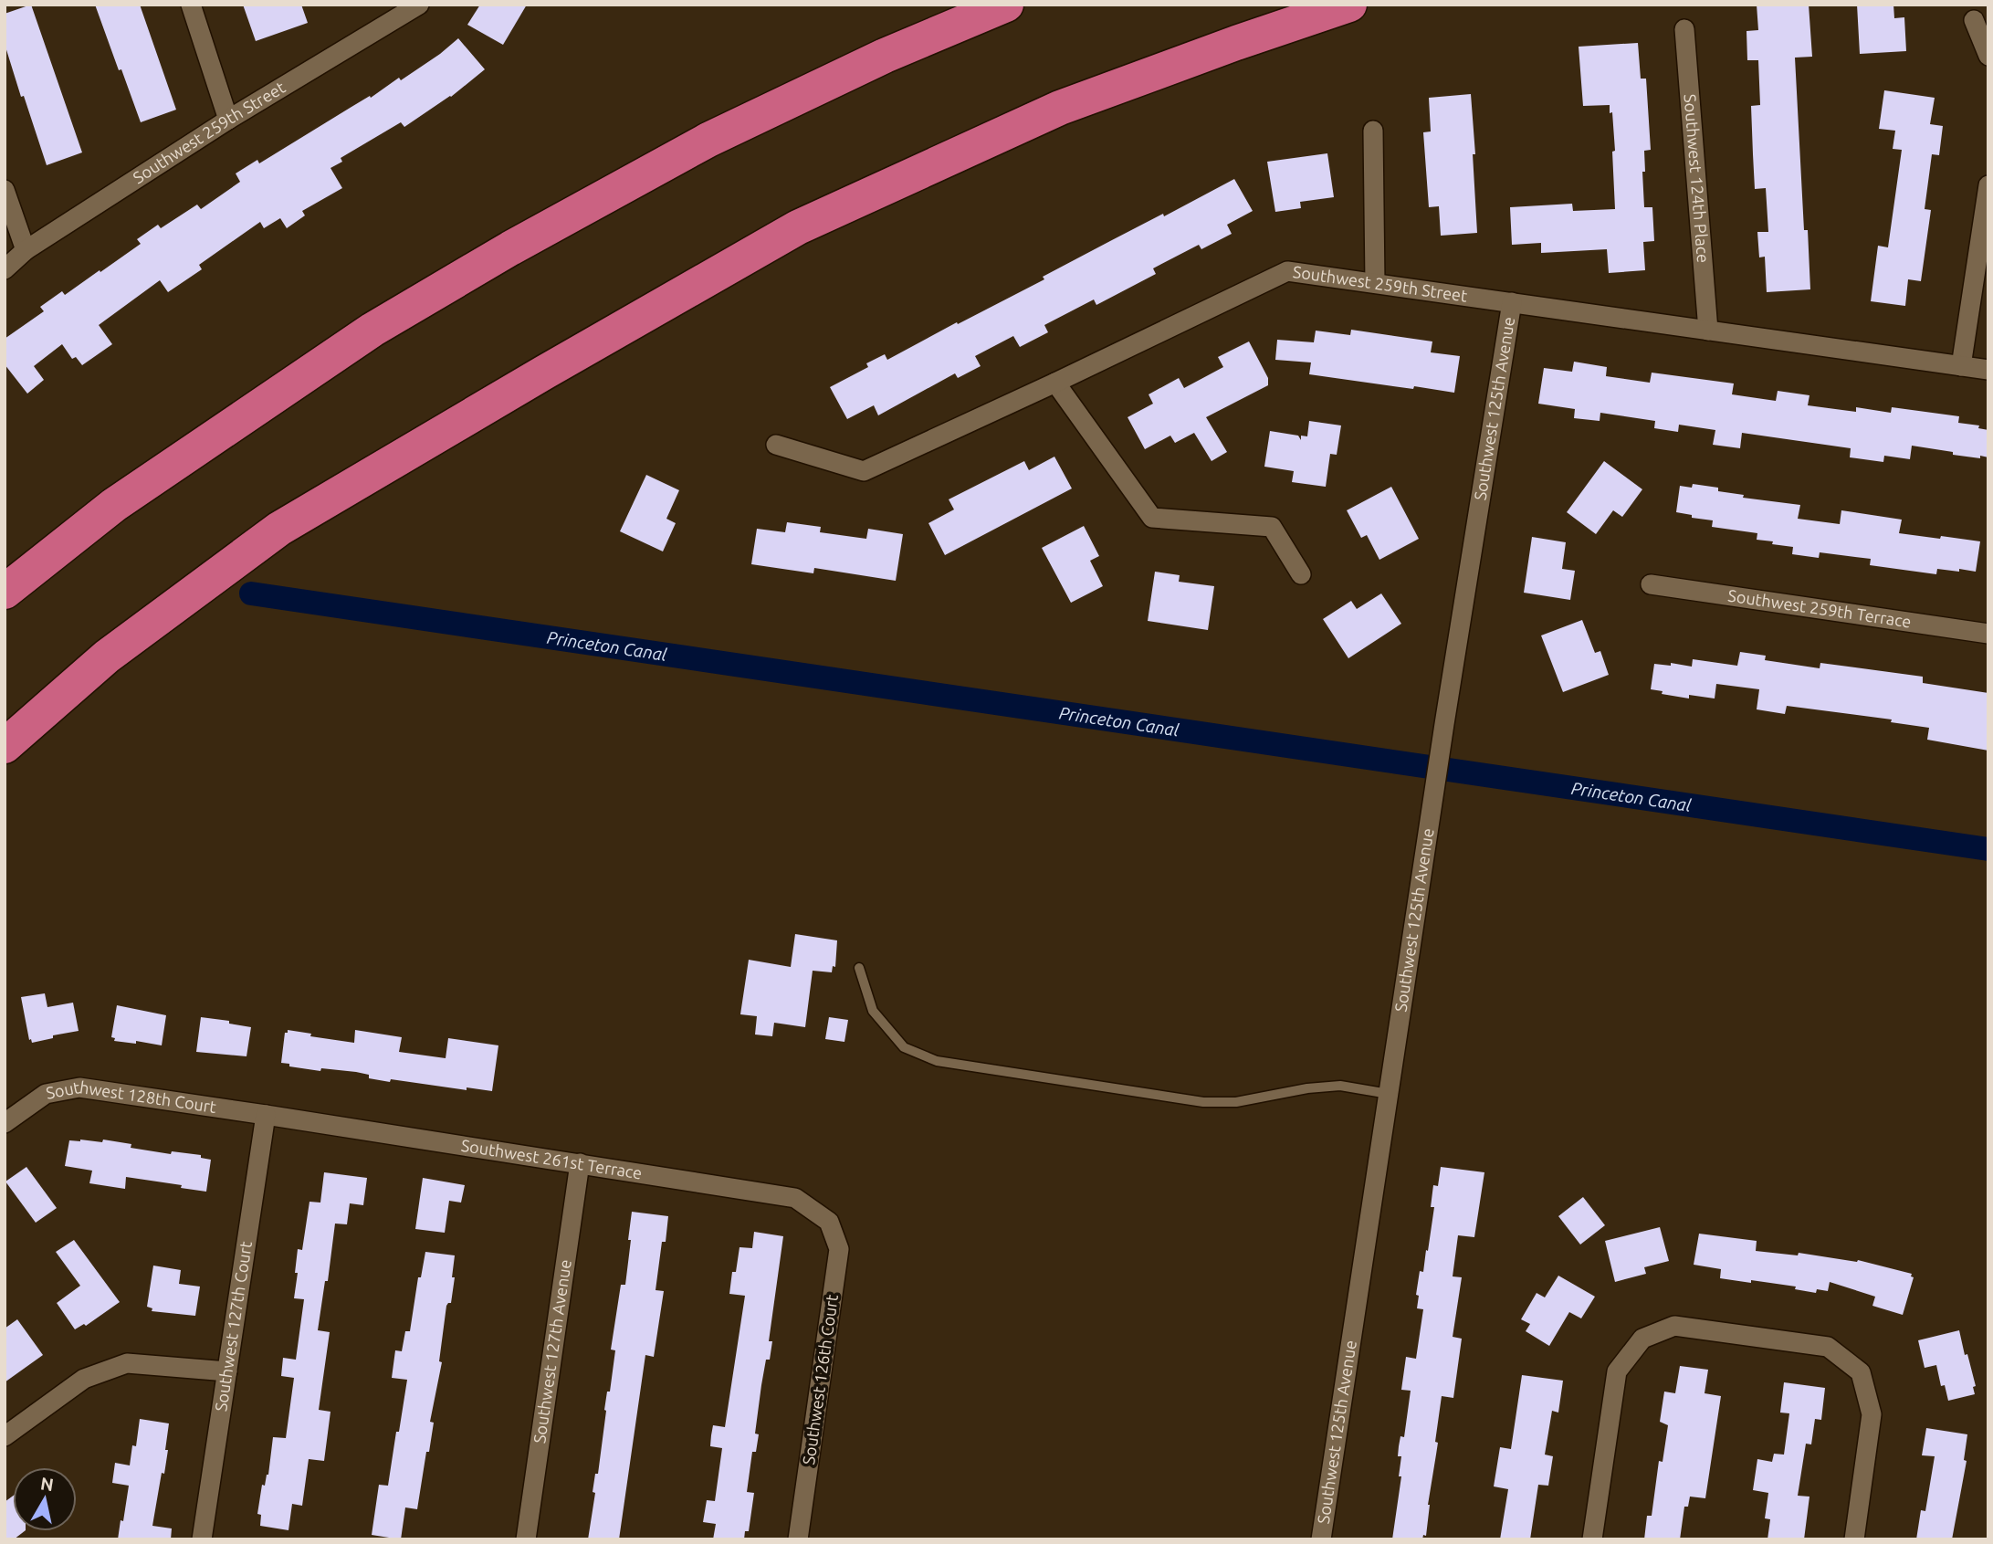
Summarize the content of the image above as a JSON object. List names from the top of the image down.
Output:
{
  "streets": {
    "street": [
      "Southwest 259th Street",
      "Southwest 124th Place",
      "Southwest 125th Avenue",
      "Southwest 259th Terrace",
      "Southwest 128th Court",
      "Southwest 261st Terrace",
      "Southwest 127th Court",
      "Southwest 127th Avenue",
      "Southwest 126th Court"
    ]
  },
  "crossings": [
    ["Southwest 259th Street", "Southwest 124th Place"],
    ["Southwest 259th Street", "Southwest 125th Avenue"],
    ["Southwest 128th Court", "Southwest 261st Terrace"],
    ["Southwest 128th Court", "Southwest 127th Court"],
    ["Southwest 261st Terrace", "Southwest 127th Court"],
    ["Southwest 261st Terrace", "Southwest 127th Avenue"],
    ["Southwest 261st Terrace", "Southwest 126th Court"]
  ],
  "water": ["Princeton Canal"],
  "north": "top"
}
